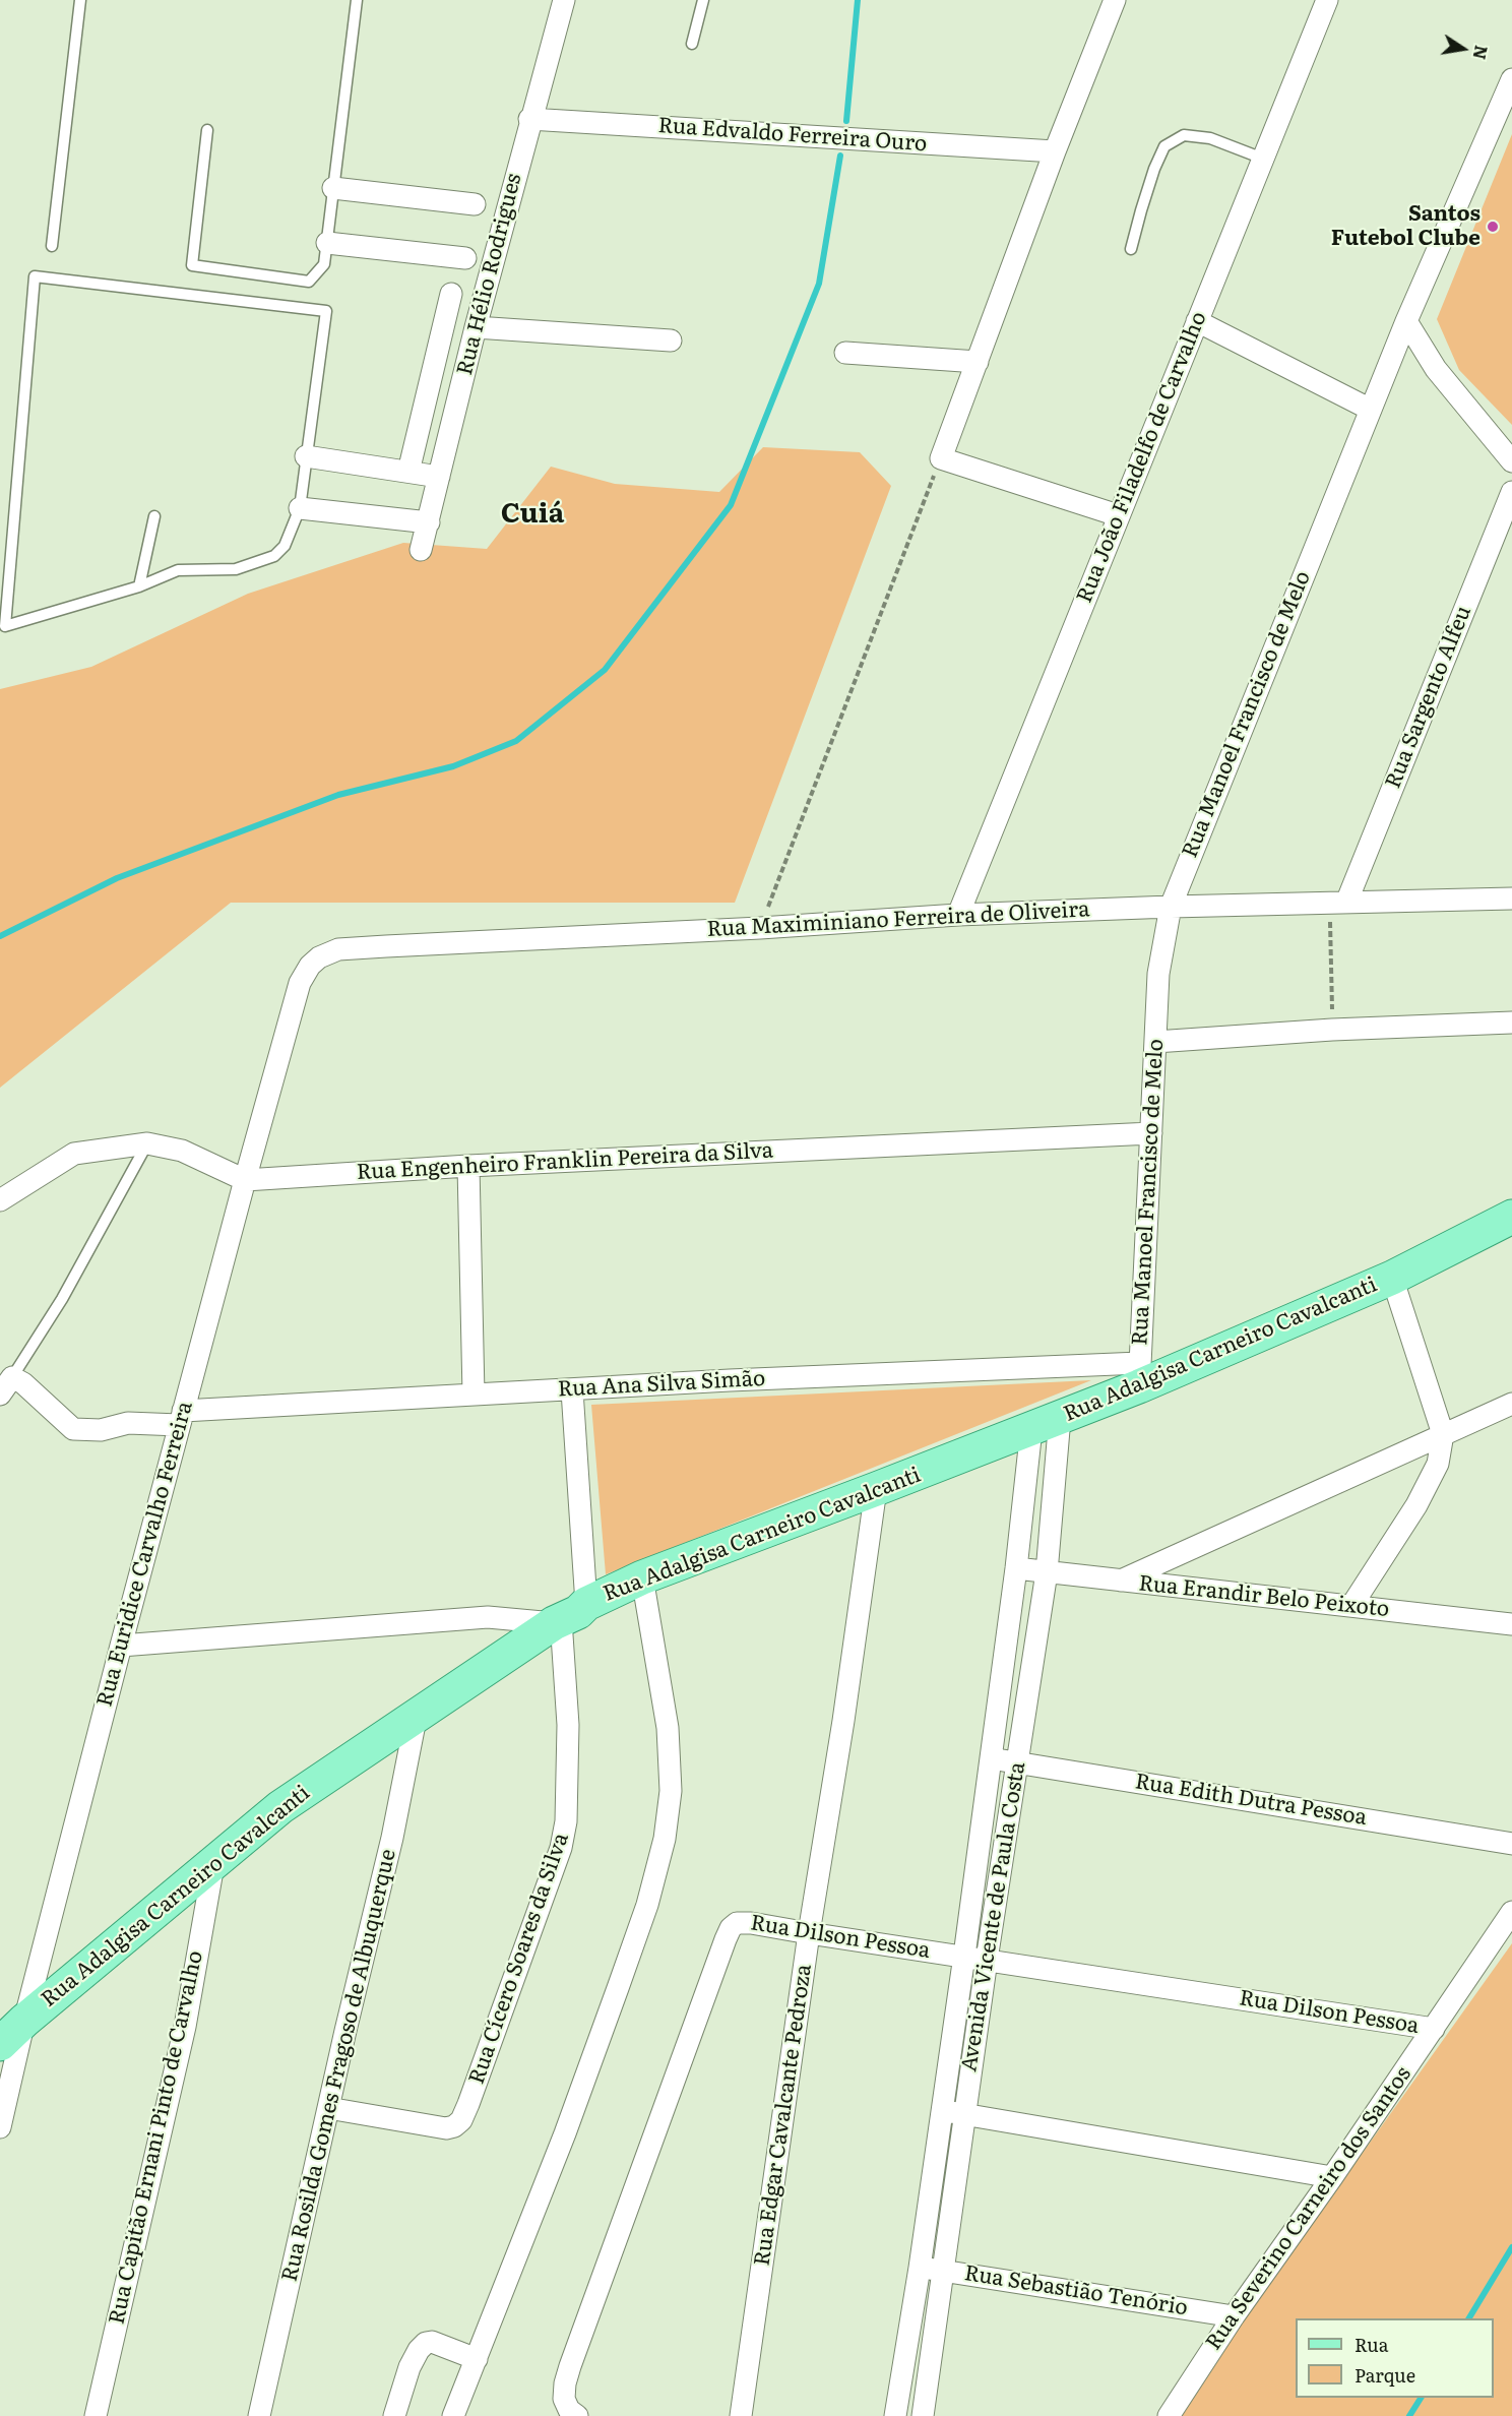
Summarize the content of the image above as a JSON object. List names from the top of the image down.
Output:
{
  "streets": {
    "main road": ["Rua Adalgisa Carneiro Cavalcanti"],
    "street": [
      "Rua Edvaldo Ferreira Ouro",
      "Rua Hélio Rodrigues",
      "Rua João Filadelfo de Carvalho",
      "Rua Sargento Alfeu",
      "Rua Manoel Francisco de Melo",
      "Rua Maximiniano Ferreira de Oliveira",
      "Rua Engenheiro Franklin Pereira da Silva",
      "Rua Ana Silva Simão",
      "Rua Euridice Carvalho Ferreira",
      "Rua Erandir Belo Peixoto",
      "Rua Edith Dutra Pessoa",
      "Avenida Vicente de Paula Costa",
      "Rua Dilson Pessoa",
      "Rua Cícero Soares da Silva",
      "Rua Rosilda Gomes Fragoso de Albuquerque",
      "Rua Edgar Cavalcante Pedroza",
      "Rua Capitão Ernani Pinto de Carvalho",
      "Rua Severino Carneiro dos Santos",
      "Rua Sebastião Tenório"
    ]
  },
  "crossings": [
    ["Rua Edvaldo Ferreira Ouro", "Rua Hélio Rodrigues"],
    ["Rua João Filadelfo de Carvalho", "Rua Maximiniano Ferreira de Oliveira"],
    ["Rua Sargento Alfeu", "Rua Maximiniano Ferreira de Oliveira"],
    ["Rua Manoel Francisco de Melo", "Rua Maximiniano Ferreira de Oliveira"],
    ["Rua Manoel Francisco de Melo", "Rua Engenheiro Franklin Pereira da Silva"],
    ["Rua Manoel Francisco de Melo", "Rua Adalgisa Carneiro Cavalcanti"],
    ["Rua Manoel Francisco de Melo", "Rua Ana Silva Simão"],
    ["Rua Maximiniano Ferreira de Oliveira", "Rua Euridice Carvalho Ferreira"],
    ["Rua Engenheiro Franklin Pereira da Silva", "Rua Euridice Carvalho Ferreira"],
    ["Rua Adalgisa Carneiro Cavalcanti", "Rua Ana Silva Simão"],
    ["Rua Adalgisa Carneiro Cavalcanti", "Rua Euridice Carvalho Ferreira"],
    ["Rua Adalgisa Carneiro Cavalcanti", "Avenida Vicente de Paula Costa"],
    ["Rua Adalgisa Carneiro Cavalcanti", "Rua Cícero Soares da Silva"],
    ["Rua Adalgisa Carneiro Cavalcanti", "Rua Rosilda Gomes Fragoso de Albuquerque"],
    ["Rua Adalgisa Carneiro Cavalcanti", "Rua Edgar Cavalcante Pedroza"],
    ["Rua Adalgisa Carneiro Cavalcanti", "Rua Capitão Ernani Pinto de Carvalho"],
    ["Rua Ana Silva Simão", "Rua Euridice Carvalho Ferreira"],
    ["Rua Ana Silva Simão", "Rua Cícero Soares da Silva"],
    ["Rua Erandir Belo Peixoto", "Avenida Vicente de Paula Costa"],
    ["Rua Edith Dutra Pessoa", "Avenida Vicente de Paula Costa"],
    ["Avenida Vicente de Paula Costa", "Rua Dilson Pessoa"],
    ["Avenida Vicente de Paula Costa", "Rua Sebastião Tenório"],
    ["Rua Dilson Pessoa", "Rua Edgar Cavalcante Pedroza"],
    ["Rua Dilson Pessoa", "Rua Severino Carneiro dos Santos"],
    ["Rua Cícero Soares da Silva", "Rua Rosilda Gomes Fragoso de Albuquerque"],
    ["Rua Severino Carneiro dos Santos", "Rua Sebastião Tenório"]
  ],
  "districts": ["Cuiá"],
  "places": ["Santos Futebol Clube"],
  "legend": ["Rua", "Parque"],
  "north": "right"
}
